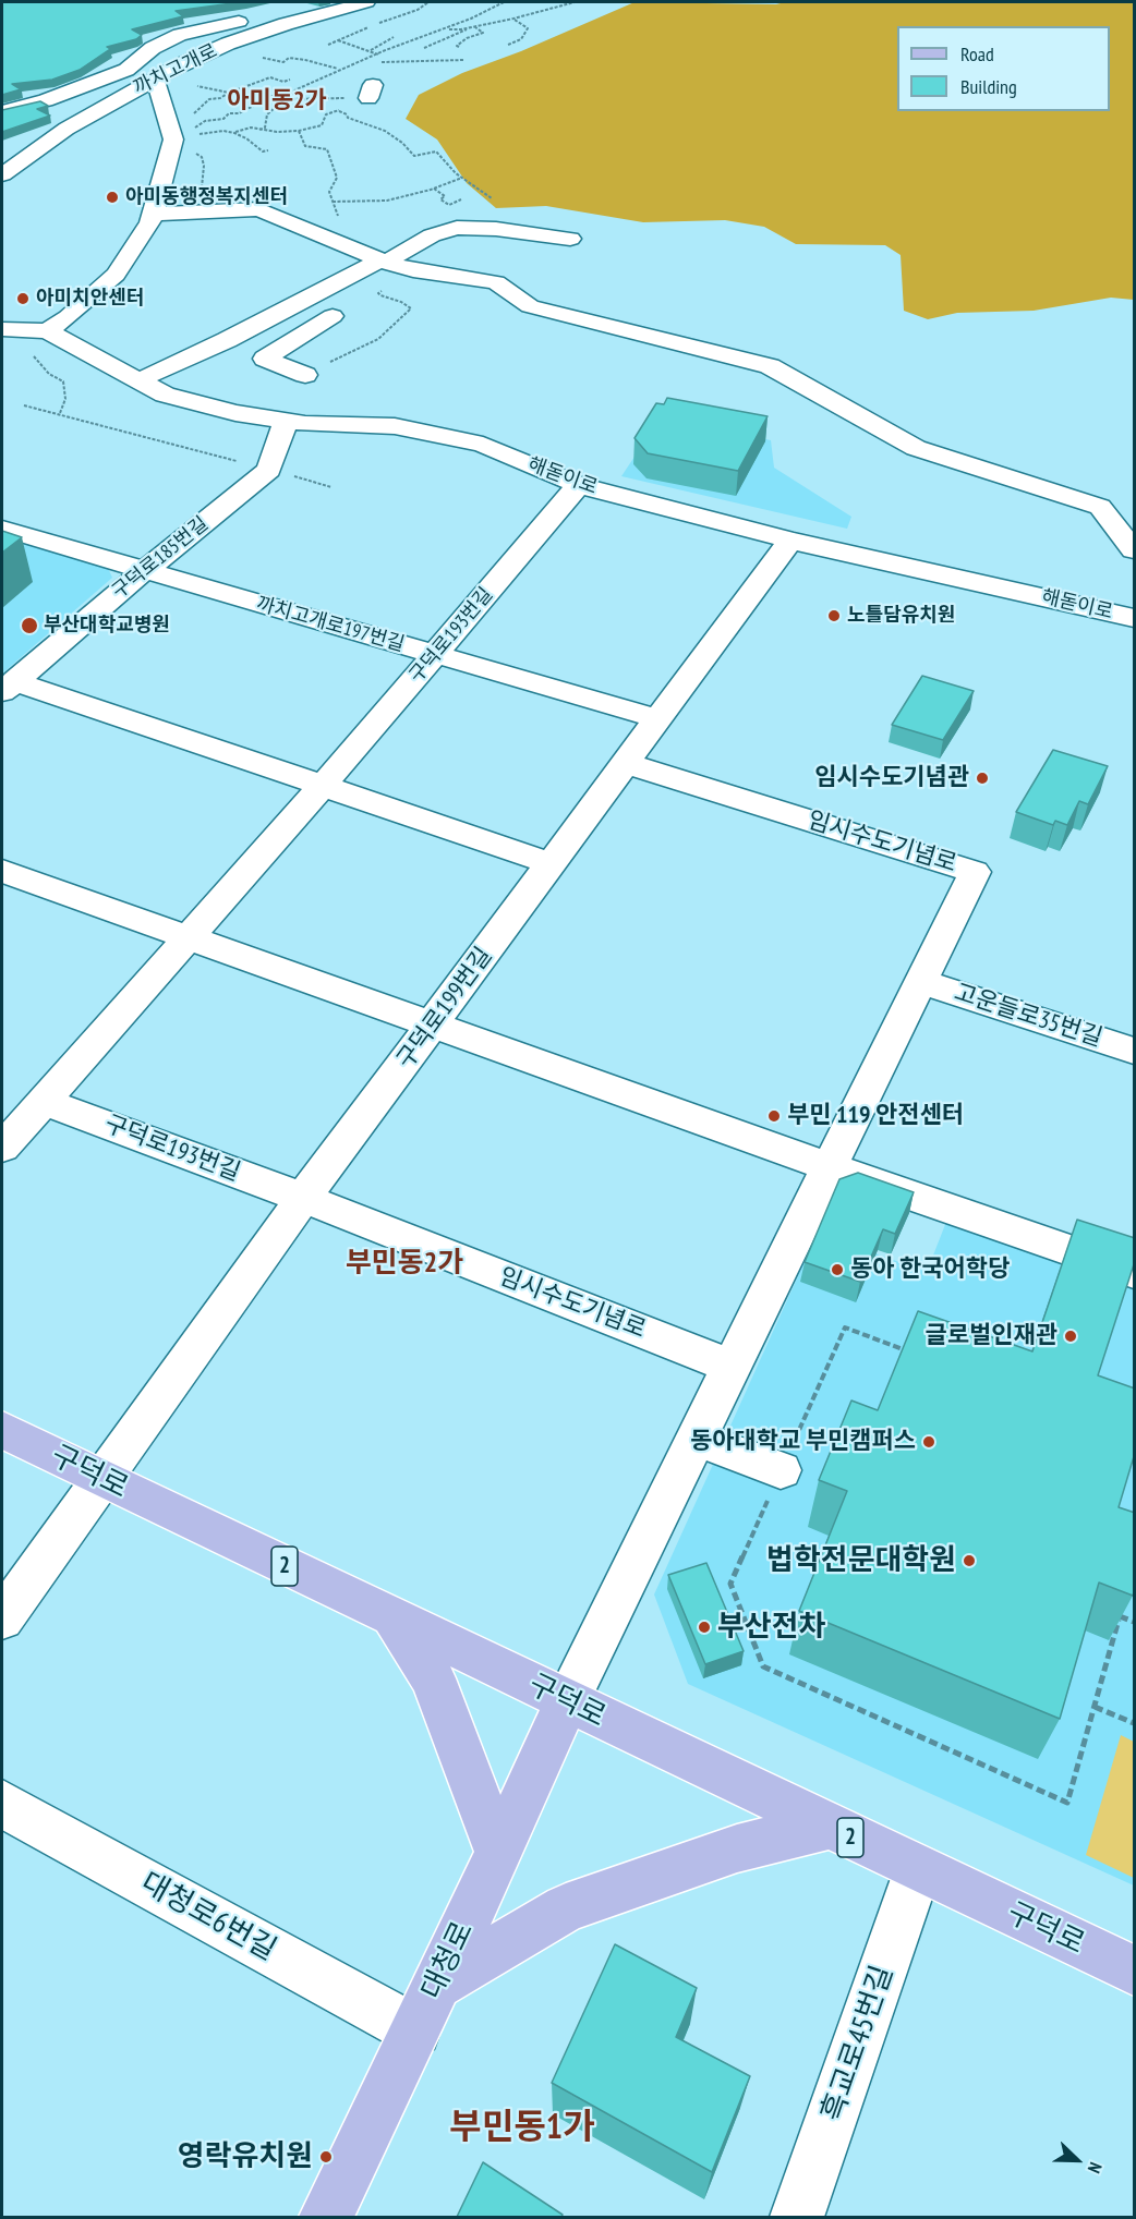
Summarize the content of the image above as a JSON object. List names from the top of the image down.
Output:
{
  "streets": {
    "main road": ["구덕로", "2", "대청로"],
    "street": [
      "까치고개로",
      "해돋이로",
      "구덕로185번길",
      "까치고개로197번길",
      "구덕로193번길",
      "임시수도기념로",
      "구덕로199번길",
      "고운들로35번길",
      "대청로6번길",
      "흑교로45번길"
    ]
  },
  "crossings": [
    ["해돋이로", "구덕로193번길"],
    ["해돋이로", "구덕로199번길"],
    ["구덕로185번길", "까치고개로197번길"],
    ["구덕로185번길", "구덕로193번길"],
    ["까치고개로197번길", "구덕로193번길"],
    ["까치고개로197번길", "구덕로199번길"],
    ["구덕로193번길", "임시수도기념로"],
    ["구덕로193번길", "구덕로199번길"],
    ["임시수도기념로", "구덕로199번길"],
    ["임시수도기념로", "고운들로35번길"],
    ["임시수도기념로", "구덕로"],
    ["임시수도기념로", "대청로"],
    ["구덕로199번길", "구덕로"],
    ["구덕로", "대청로"],
    ["구덕로", "흑교로45번길"],
    ["대청로6번길", "대청로"]
  ],
  "districts": ["아미동2가", "부민동2가", "부민동1가"],
  "places": [
    "아미동행정복지센터",
    "아미치안센터",
    "노틀담유치원",
    "부산대학교병원",
    "임시수도기념관",
    "부민 119 안전센터",
    "동아 한국어학당",
    "글로벌인재관",
    "동아대학교 부민캠퍼스",
    "법학전문대학원",
    "부산전차",
    "영락유치원"
  ],
  "legend": ["Road", "Building"],
  "north": "bottom right"
}
